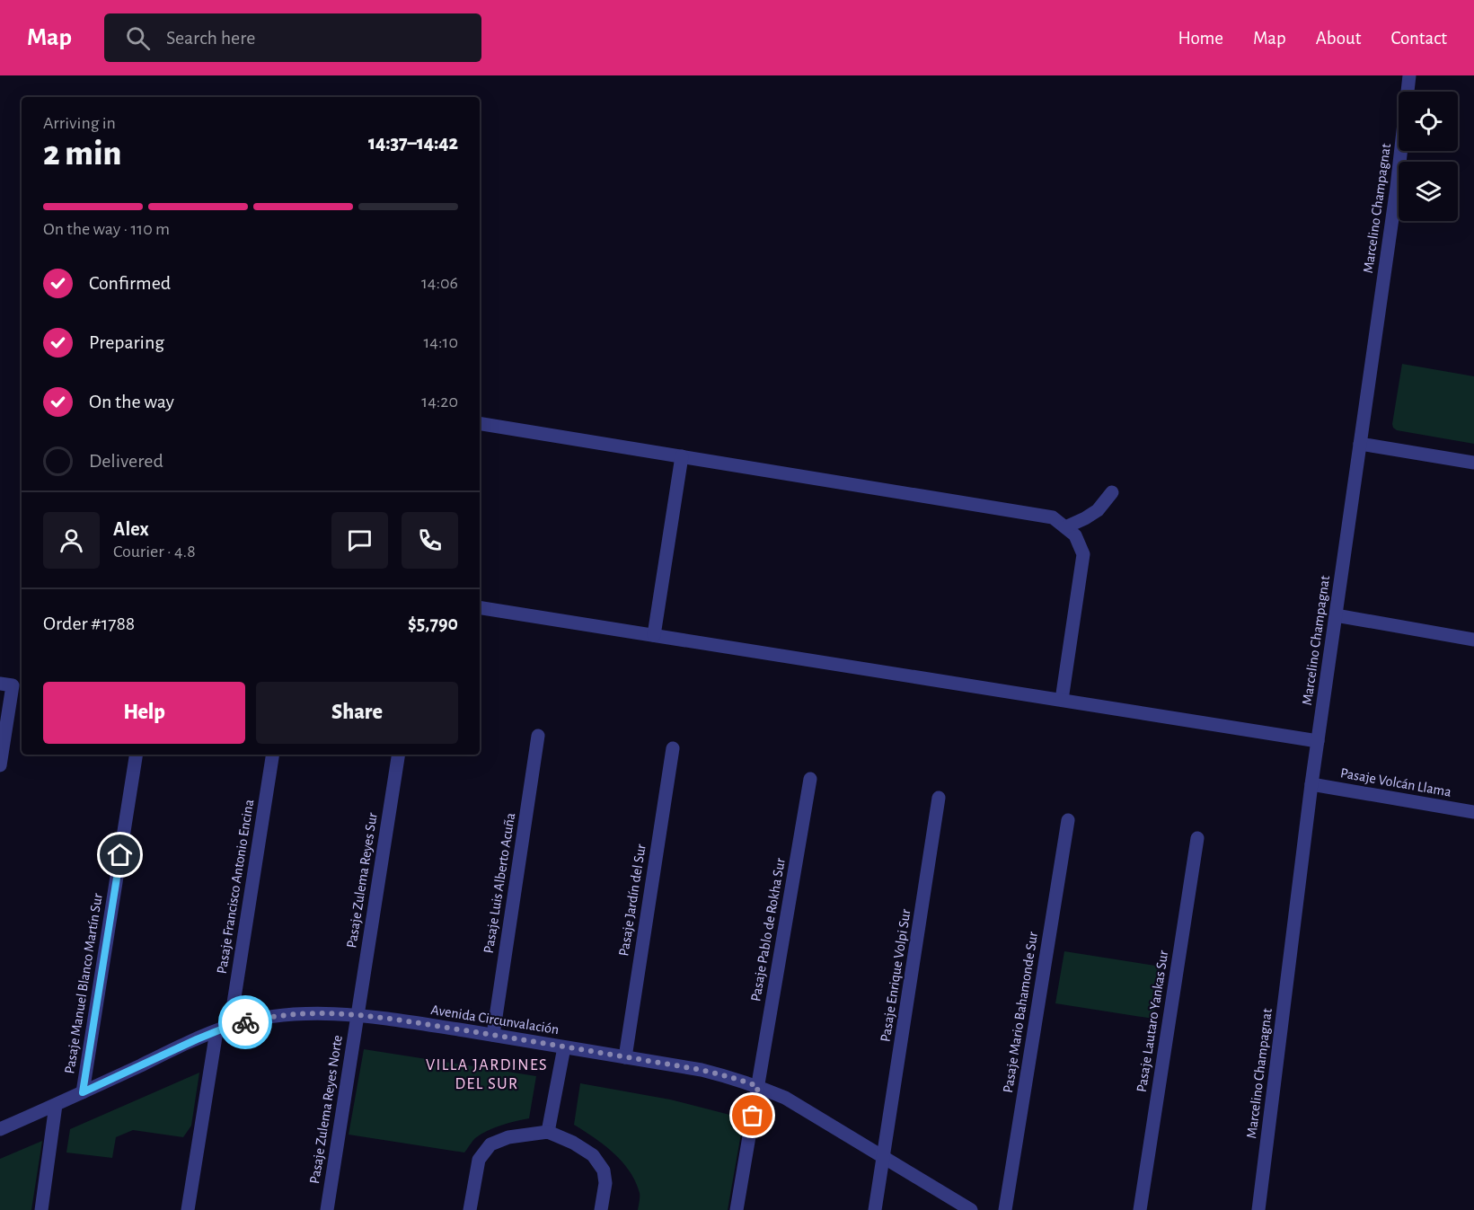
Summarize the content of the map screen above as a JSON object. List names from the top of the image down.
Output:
{
  "streets": {
    "street": [
      "Marcelino Champagnat",
      "Pasaje Volcán Llama",
      "Pasaje Zulema Reyes Sur",
      "Pasaje Luis Alberto Acuña",
      "Pasaje Francisco Antonio Encina",
      "Pasaje Jardín del Sur",
      "Pasaje Pablo de Rokha Sur",
      "Pasaje Enrique Volpi Sur",
      "Pasaje Manuel Blanco Martín Sur",
      "Pasaje Mario Bahamonde Sur",
      "Avenida Circunvalación",
      "Pasaje Lautaro Yankas Sur",
      "Pasaje Zulema Reyes Norte"
    ]
  },
  "crossings": [
    ["Marcelino Champagnat", "Pasaje Volcán Llama"],
    ["Pasaje Zulema Reyes Sur", "Avenida Circunvalación"],
    ["Pasaje Zulema Reyes Sur", "Pasaje Zulema Reyes Norte"],
    ["Pasaje Luis Alberto Acuña", "Avenida Circunvalación"],
    ["Pasaje Francisco Antonio Encina", "Avenida Circunvalación"],
    ["Pasaje Jardín del Sur", "Avenida Circunvalación"],
    ["Pasaje Pablo de Rokha Sur", "Avenida Circunvalación"],
    ["Pasaje Enrique Volpi Sur", "Avenida Circunvalación"],
    ["Pasaje Manuel Blanco Martín Sur", "Avenida Circunvalación"],
    ["Avenida Circunvalación", "Pasaje Zulema Reyes Norte"]
  ],
  "districts": ["VILLA JARDINES DEL SUR"],
  "page": {
    "header": "Map",
    "search": "Search here",
    "nav": [
      "Home",
      "Map",
      "About",
      "Contact"
    ],
    "heading": ["2 min", "Arriving in", "14:37–14:42"],
    "panel": [
      "Alex",
      "Courier · 4.8",
      "Order #1788",
      "$5,790"
    ],
    "bar": "On the way · 110 m",
    "list": [
      ["Confirmed", "14:06"],
      ["Preparing", "14:10"],
      ["On the way", "14:20"],
      "Delivered"
    ],
    "buttons": ["Help", "Share"]
  }
}
